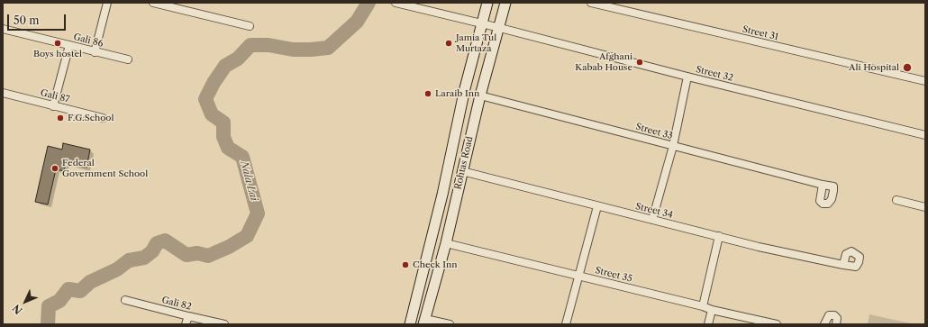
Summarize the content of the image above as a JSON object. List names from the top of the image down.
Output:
{
  "streets": {
    "main road": ["Rohtas Road"],
    "street": [
      "Street 31",
      "Gali 86",
      "Street 32",
      "Gali 87",
      "Street 33",
      "Street 34",
      "Street 35",
      "Gali 82"
    ]
  },
  "crossings": [
    ["Street 32", "Rohtas Road"],
    ["Street 33", "Rohtas Road"],
    ["Rohtas Road", "Street 34"],
    ["Rohtas Road", "Street 35"]
  ],
  "water": ["Nala Lai"],
  "places": [
    "Boys hostel",
    "Jamia Tul Murtaza",
    "Afghani Kabab House",
    "Ali Hospital",
    "Laraib Inn",
    "F.G.School",
    "Federal Government School",
    "Check Inn"
  ],
  "scale_bar": "50 m",
  "north": "bottom left"
}
